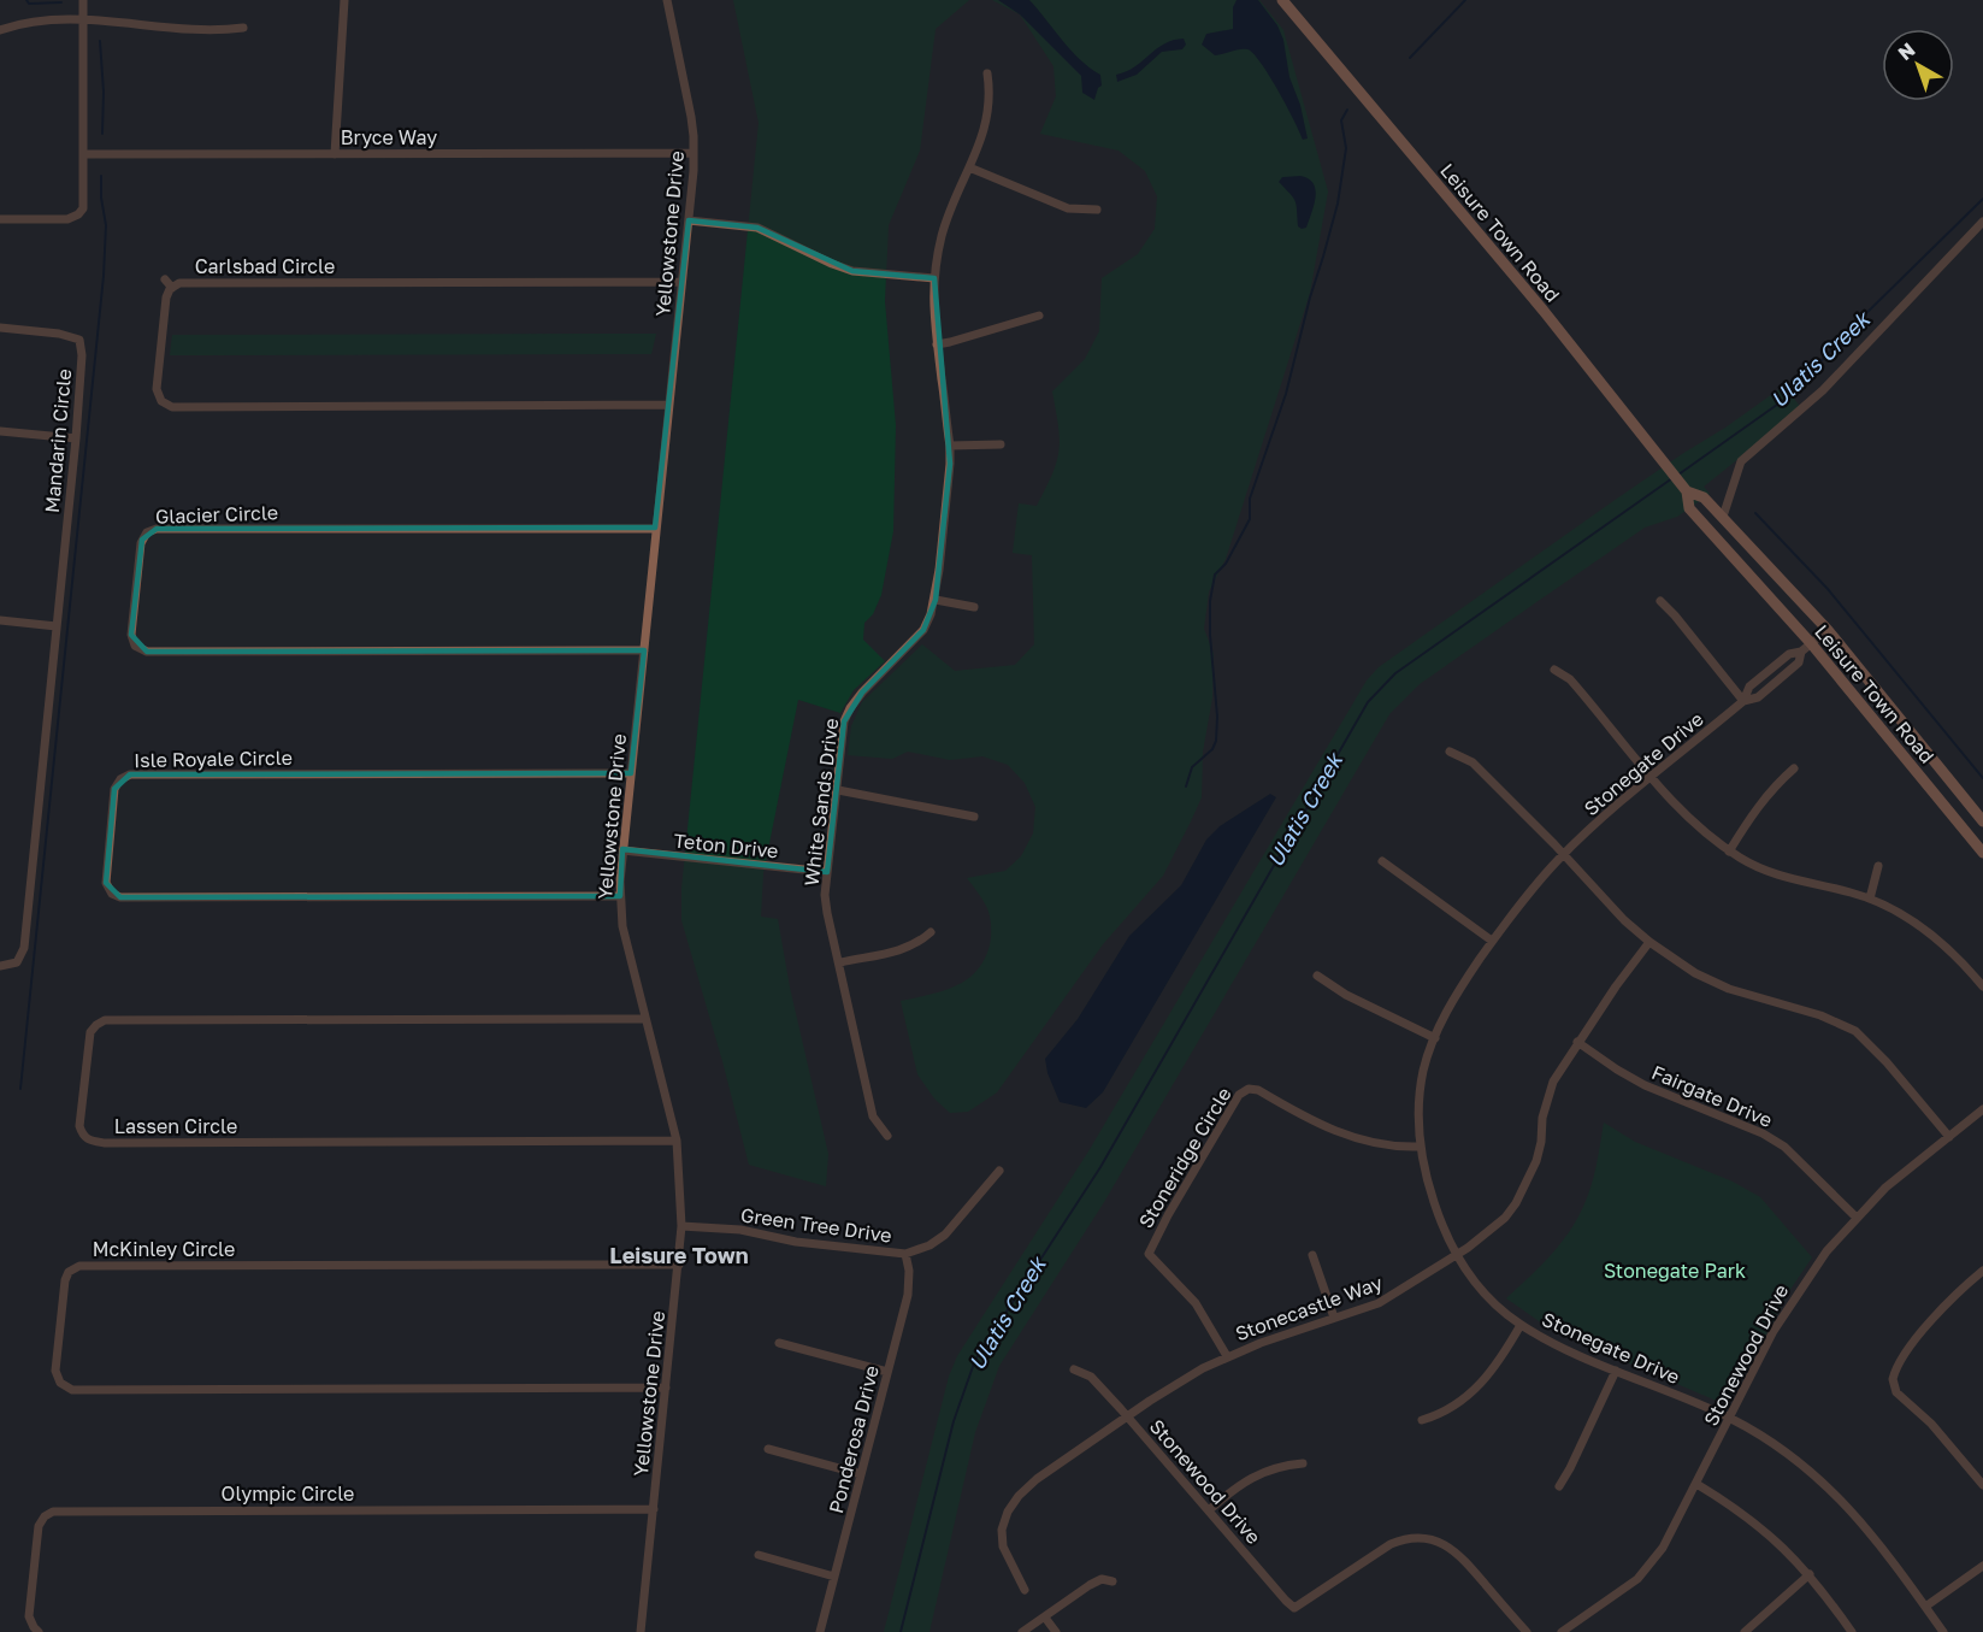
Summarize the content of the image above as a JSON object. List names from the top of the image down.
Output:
{
  "streets": {
    "main road": ["Leisure Town Road"],
    "street": [
      "Bryce Way",
      "Yellowstone Drive",
      "Carlsbad Circle",
      "Mandarin Circle",
      "Glacier Circle",
      "Isle Royale Circle",
      "Stonegate Drive",
      "White Sands Drive",
      "Teton Drive",
      "Fairgate Drive",
      "Lassen Circle",
      "Stoneridge Circle",
      "Green Tree Drive",
      "McKinley Circle",
      "Stonecastle Way",
      "Stonewood Drive",
      "Ponderosa Drive",
      "Olympic Circle"
    ]
  },
  "crossings": [
    ["Bryce Way", "Yellowstone Drive"],
    ["Leisure Town Road", "Stonegate Drive"],
    ["Yellowstone Drive", "Carlsbad Circle"],
    ["Yellowstone Drive", "Glacier Circle"],
    ["Yellowstone Drive", "Isle Royale Circle"],
    ["Yellowstone Drive", "Teton Drive"],
    ["Yellowstone Drive", "Lassen Circle"],
    ["Yellowstone Drive", "Green Tree Drive"],
    ["Yellowstone Drive", "McKinley Circle"],
    ["Yellowstone Drive", "Olympic Circle"],
    ["Stonegate Drive", "Stoneridge Circle"],
    ["Stonegate Drive", "Stonecastle Way"],
    ["Stonegate Drive", "Stonewood Drive"],
    ["White Sands Drive", "Teton Drive"],
    ["Fairgate Drive", "Stonecastle Way"],
    ["Fairgate Drive", "Stonewood Drive"],
    ["Stoneridge Circle", "Stonecastle Way"],
    ["Green Tree Drive", "Ponderosa Drive"],
    ["Stonecastle Way", "Stonewood Drive"]
  ],
  "districts": ["Leisure Town"],
  "water": ["Ulatis Creek"],
  "parks": ["Stonegate Park"],
  "north": "top left"
}
